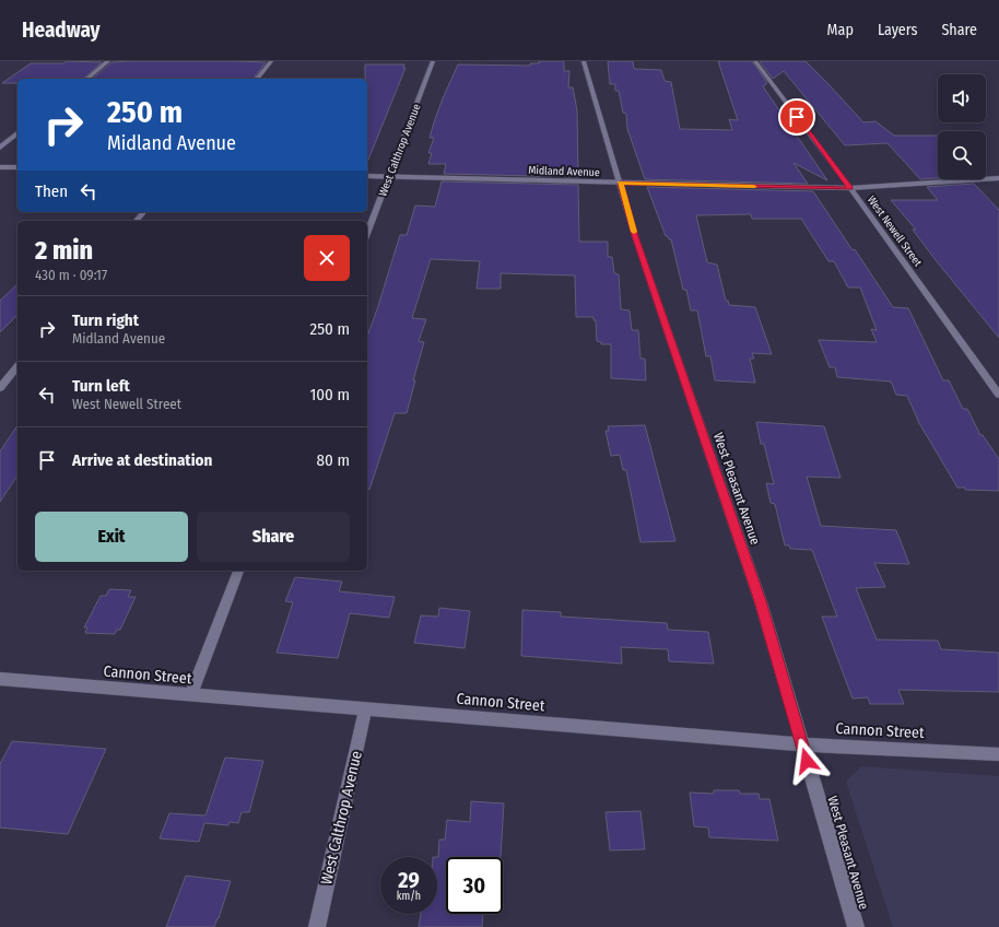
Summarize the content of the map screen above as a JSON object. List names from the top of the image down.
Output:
{
  "streets": {
    "street": [
      "West Calthrop Avenue",
      "Midland Avenue",
      "West Newell Street",
      "West Pleasant Avenue",
      "Cannon Street"
    ]
  },
  "crossings": [
    ["West Calthrop Avenue", "Midland Avenue"],
    ["West Calthrop Avenue", "Cannon Street"],
    ["Midland Avenue", "West Newell Street"],
    ["Midland Avenue", "West Pleasant Avenue"],
    ["West Pleasant Avenue", "Cannon Street"]
  ],
  "page": {
    "header": "Headway",
    "nav": ["Map", "Layers", "Share"],
    "turn": ["250 m", "Midland Avenue"],
    "then": "Then",
    "heading": ["2 min", "430 m · 09:17"],
    "list": [
      {
        "name": "Turn right",
        "note": "Midland Avenue",
        "value": "250 m"
      },
      {
        "name": "Turn left",
        "note": "West Newell Street",
        "value": "100 m"
      },
      {
        "name": "Arrive at destination",
        "value": "80 m"
      }
    ],
    "buttons": ["Exit", "Share"],
    "speed": "29 km/h",
    "limit": "30"
  }
}
